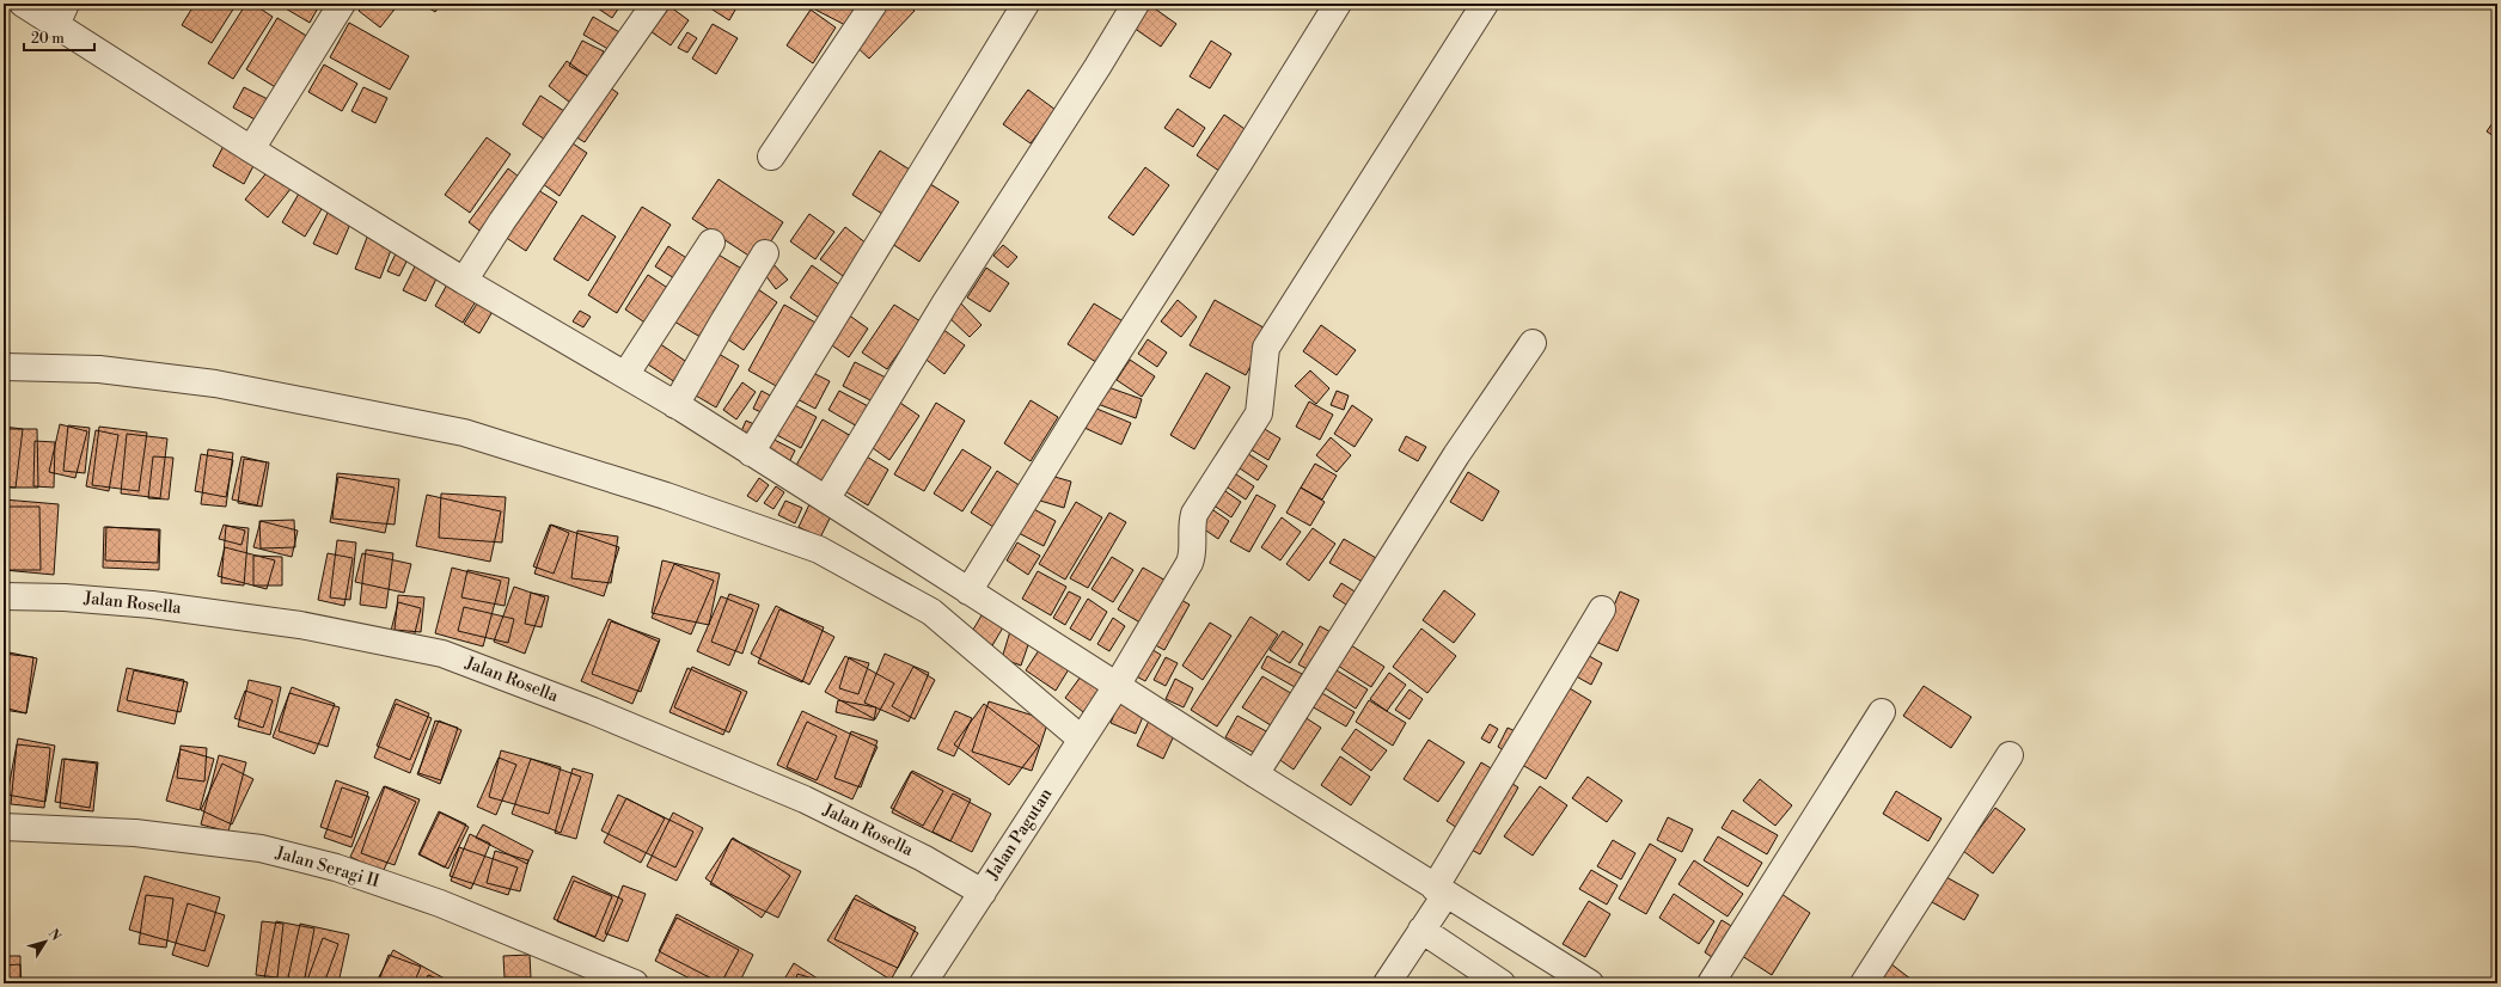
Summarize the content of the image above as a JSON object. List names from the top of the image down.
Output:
{
  "streets": {
    "street": ["Jalan Rosella", "Jalan Pagutan", "Jalan Seragi II"]
  },
  "crossings": [
    ["Jalan Rosella", "Jalan Pagutan"]
  ],
  "scale_bar": "20 m",
  "north": "top right"
}
